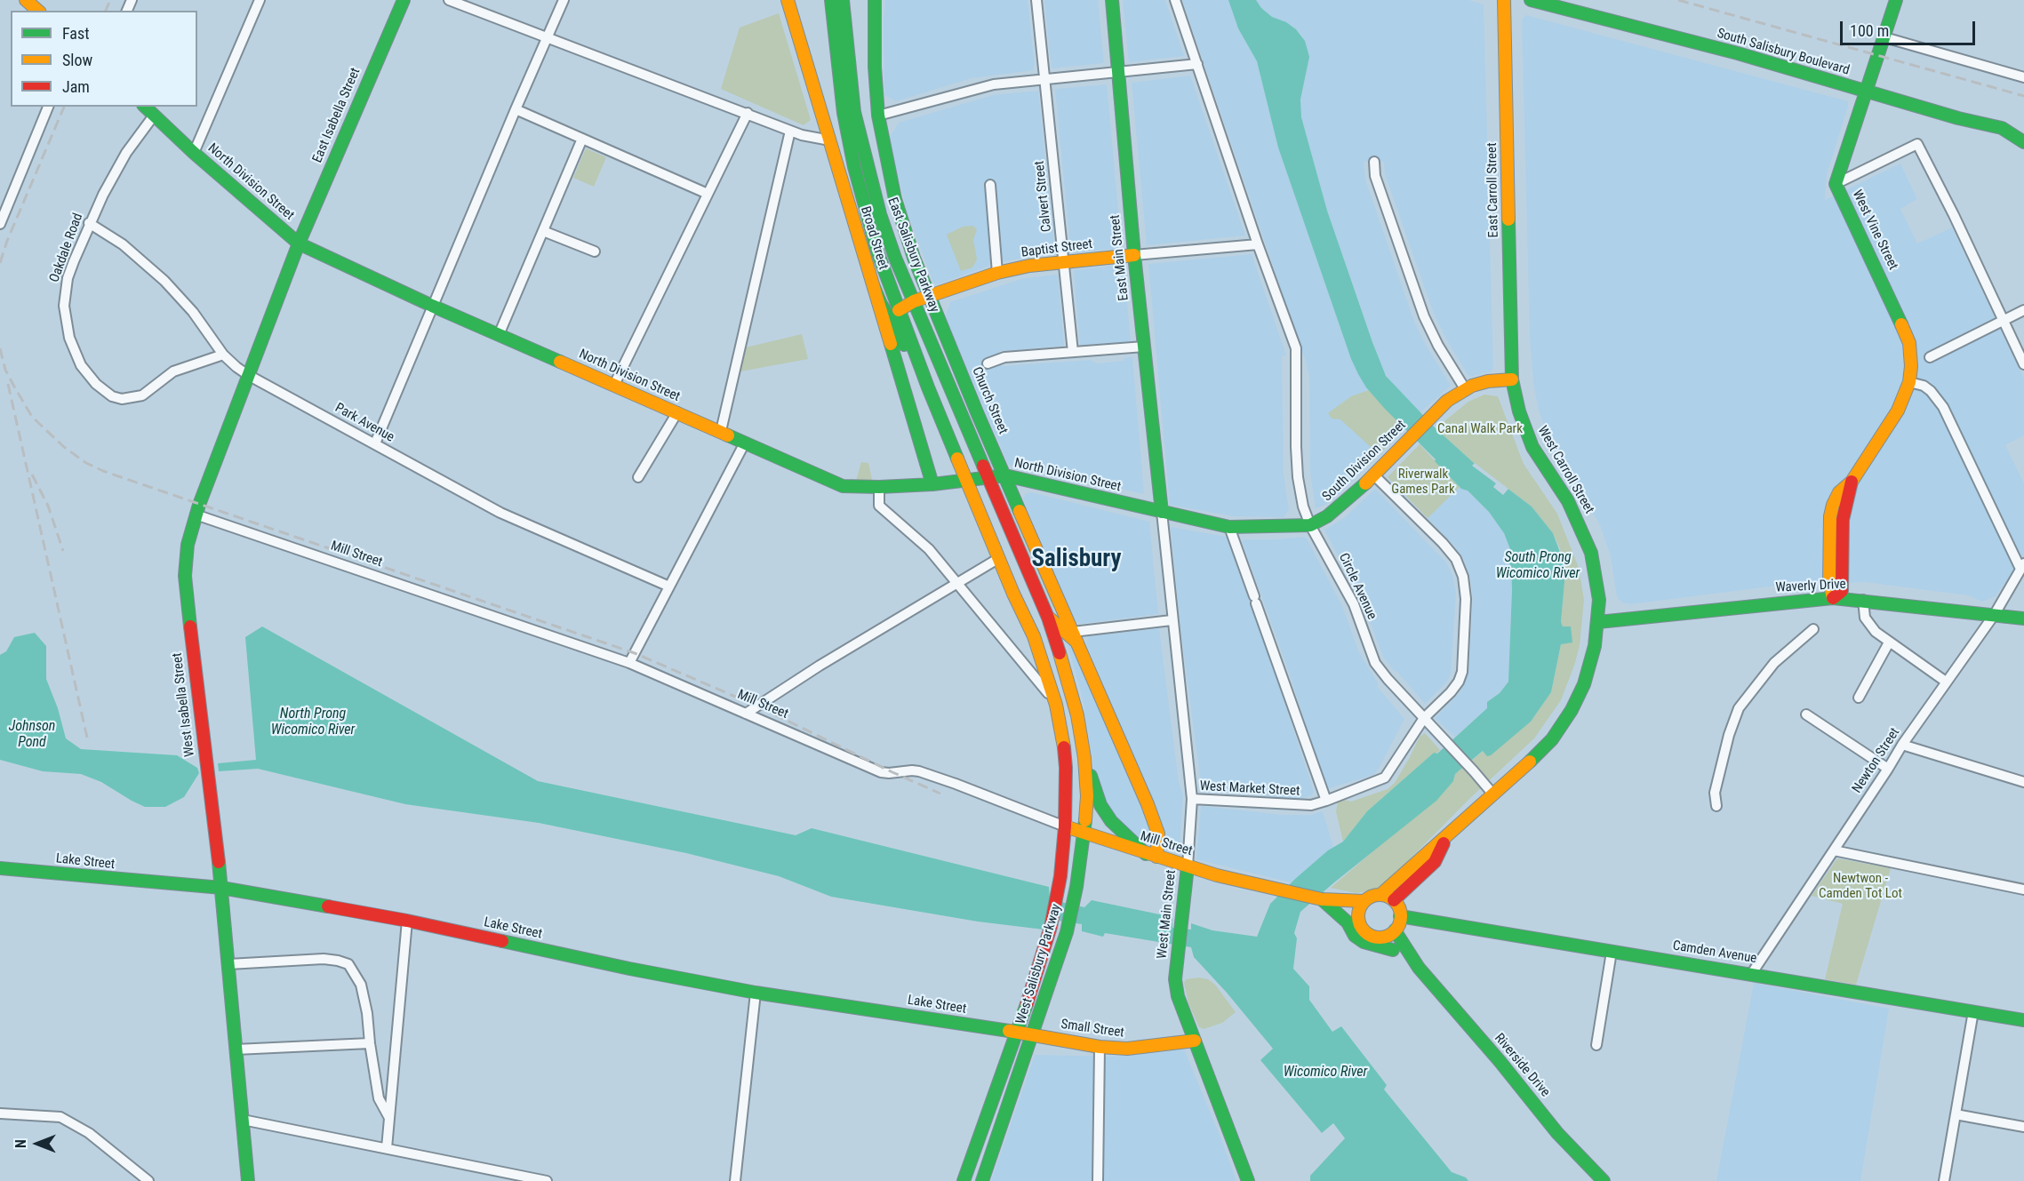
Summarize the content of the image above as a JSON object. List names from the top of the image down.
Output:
{
  "streets": {
    "street": [
      "South Salisbury Boulevard",
      "East Isabella Street",
      "North Division Street",
      "East Carroll Street",
      "Calvert Street",
      "West Vine Street",
      "Broad Street",
      "Oakdale Road",
      "Baptist Street",
      "East Salisbury Parkway",
      "East Main Street",
      "Church Street",
      "Park Avenue",
      "South Division Street",
      "West Carroll Street",
      "Mill Street",
      "Circle Avenue",
      "Waverly Drive",
      "West Isabella Street",
      "Newton Street",
      "West Market Street",
      "Lake Street",
      "West Main Street",
      "Camden Avenue",
      "West Salisbury Parkway",
      "Small Street",
      "Riverside Drive"
    ]
  },
  "crossings": [
    ["South Salisbury Boulevard", "West Vine Street"],
    ["East Isabella Street", "North Division Street"],
    ["East Isabella Street", "West Isabella Street"],
    ["North Division Street", "Broad Street"],
    ["North Division Street", "Oakdale Road"],
    ["North Division Street", "East Salisbury Parkway"],
    ["North Division Street", "East Main Street"],
    ["North Division Street", "Church Street"],
    ["North Division Street", "South Division Street"],
    ["North Division Street", "West Isabella Street"],
    ["North Division Street", "West Main Street"],
    ["North Division Street", "West Salisbury Parkway"],
    ["East Carroll Street", "South Division Street"],
    ["East Carroll Street", "West Carroll Street"],
    ["Calvert Street", "Baptist Street"],
    ["West Vine Street", "Waverly Drive"],
    ["Oakdale Road", "Park Avenue"],
    ["Baptist Street", "East Salisbury Parkway"],
    ["Baptist Street", "East Main Street"],
    ["Baptist Street", "Church Street"],
    ["Baptist Street", "Circle Avenue"],
    ["East Salisbury Parkway", "West Salisbury Parkway"],
    ["East Main Street", "South Division Street"],
    ["East Main Street", "West Main Street"],
    ["Church Street", "Mill Street"],
    ["Park Avenue", "West Isabella Street"],
    ["South Division Street", "West Carroll Street"],
    ["South Division Street", "Circle Avenue"],
    ["South Division Street", "West Market Street"],
    ["South Division Street", "West Main Street"],
    ["West Carroll Street", "Mill Street"],
    ["West Carroll Street", "Circle Avenue"],
    ["West Carroll Street", "Waverly Drive"],
    ["West Carroll Street", "Camden Avenue"],
    ["West Carroll Street", "Riverside Drive"],
    ["Mill Street", "West Isabella Street"],
    ["Mill Street", "West Main Street"],
    ["Mill Street", "Camden Avenue"],
    ["Mill Street", "West Salisbury Parkway"],
    ["Mill Street", "Riverside Drive"],
    ["Circle Avenue", "West Market Street"],
    ["Waverly Drive", "Newton Street"],
    ["West Isabella Street", "Lake Street"],
    ["Newton Street", "Camden Avenue"],
    ["West Market Street", "West Main Street"],
    ["Lake Street", "West Salisbury Parkway"],
    ["Lake Street", "Small Street"],
    ["West Main Street", "Small Street"],
    ["Camden Avenue", "Riverside Drive"],
    ["West Salisbury Parkway", "Small Street"]
  ],
  "districts": ["Salisbury"],
  "water": [
    "South Prong Wicomico River",
    "North Prong Wicomico River",
    "Johnson Pond",
    "Wicomico River"
  ],
  "parks": ["Canal Walk Park", "Riverwalk Games Park", "Newtwon - Camden Tot Lot"],
  "legend": ["Fast", "Slow", "Jam"],
  "scale_bar": "100 m",
  "north": "left"
}
